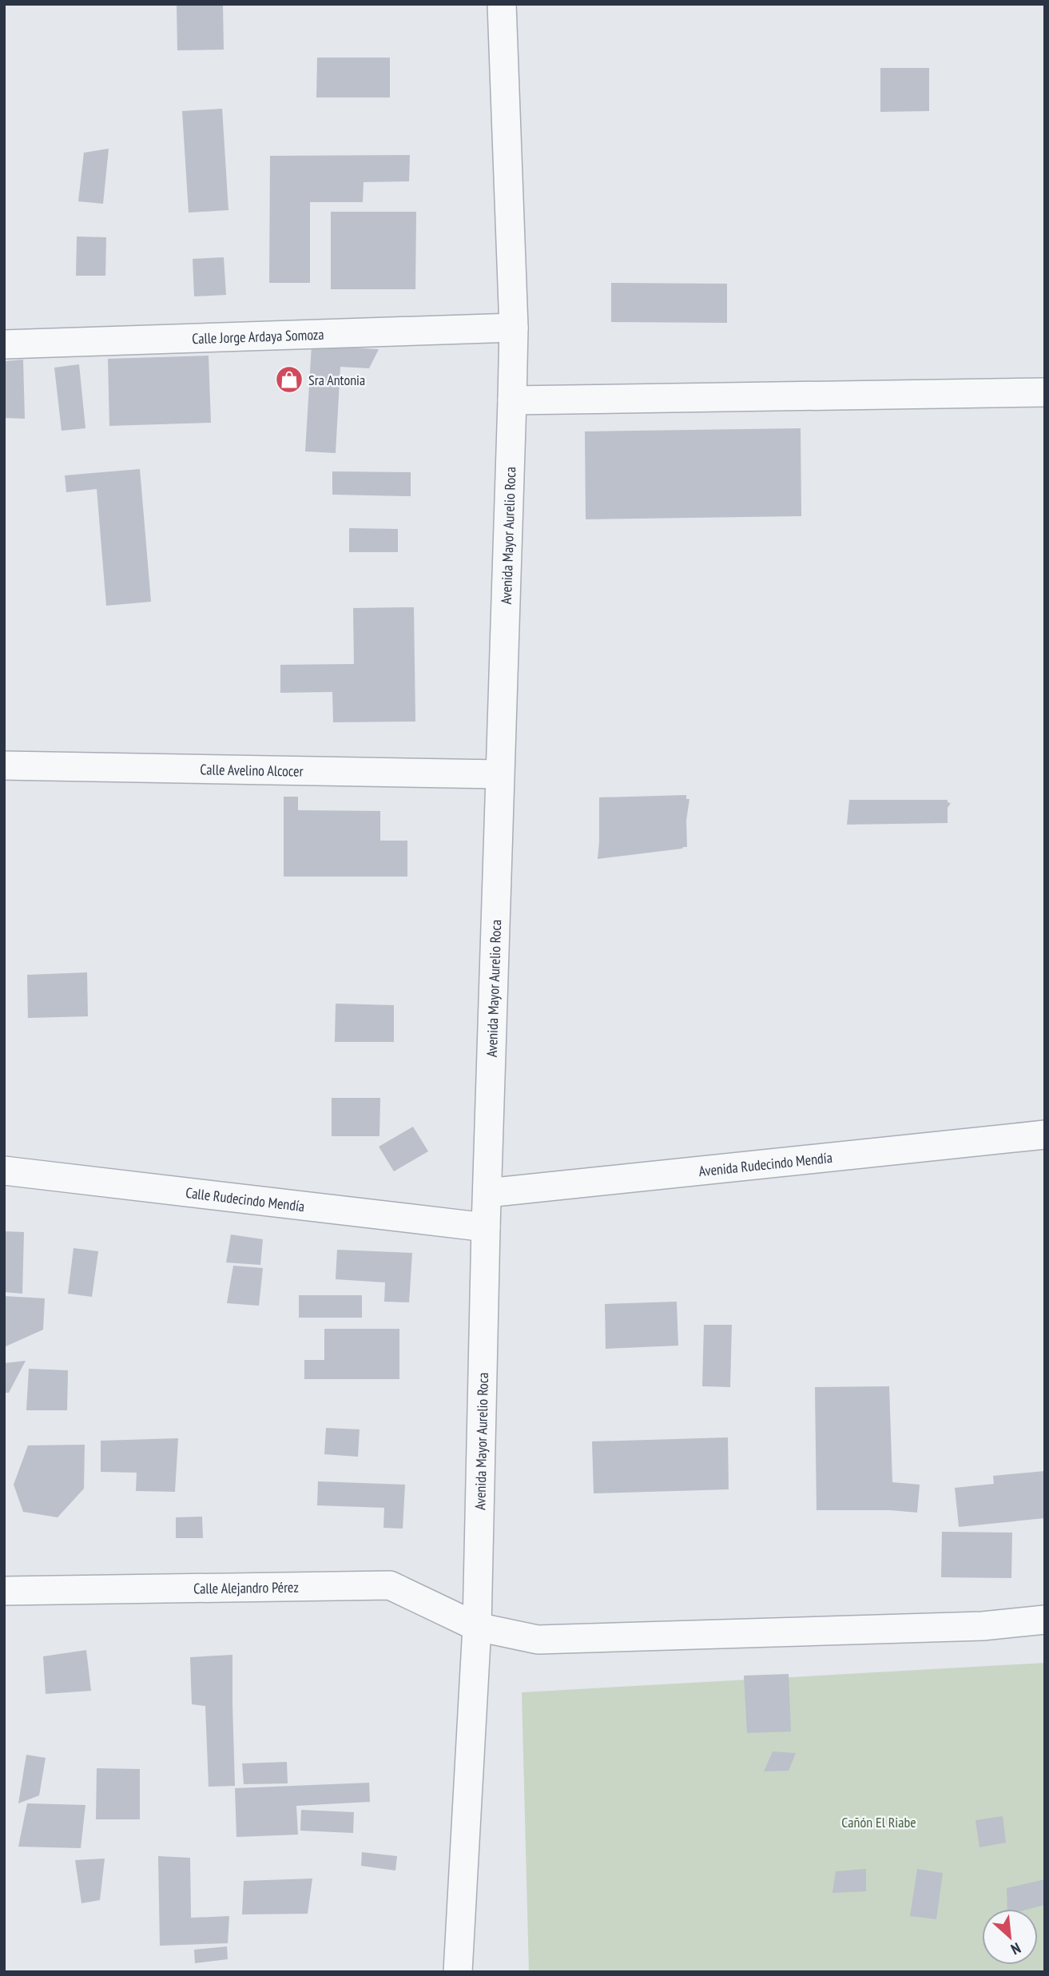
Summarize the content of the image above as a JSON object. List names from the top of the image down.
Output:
{
  "streets": {
    "street": [
      "Calle Jorge Ardaya Somoza",
      "Avenida Mayor Aurelio Roca",
      "Calle Avelino Alcocer",
      "Avenida Rudecindo Mendía",
      "Calle Rudecindo Mendía",
      "Calle Alejandro Pérez"
    ]
  },
  "crossings": [
    ["Calle Jorge Ardaya Somoza", "Avenida Mayor Aurelio Roca"],
    ["Avenida Mayor Aurelio Roca", "Calle Avelino Alcocer"],
    ["Avenida Mayor Aurelio Roca", "Avenida Rudecindo Mendía"],
    ["Avenida Mayor Aurelio Roca", "Calle Rudecindo Mendía"],
    ["Avenida Mayor Aurelio Roca", "Calle Alejandro Pérez"]
  ],
  "parks": ["Cañón El Riabe"],
  "places": {
    "shop": ["Sra Antonia"]
  },
  "north": "bottom right"
}
